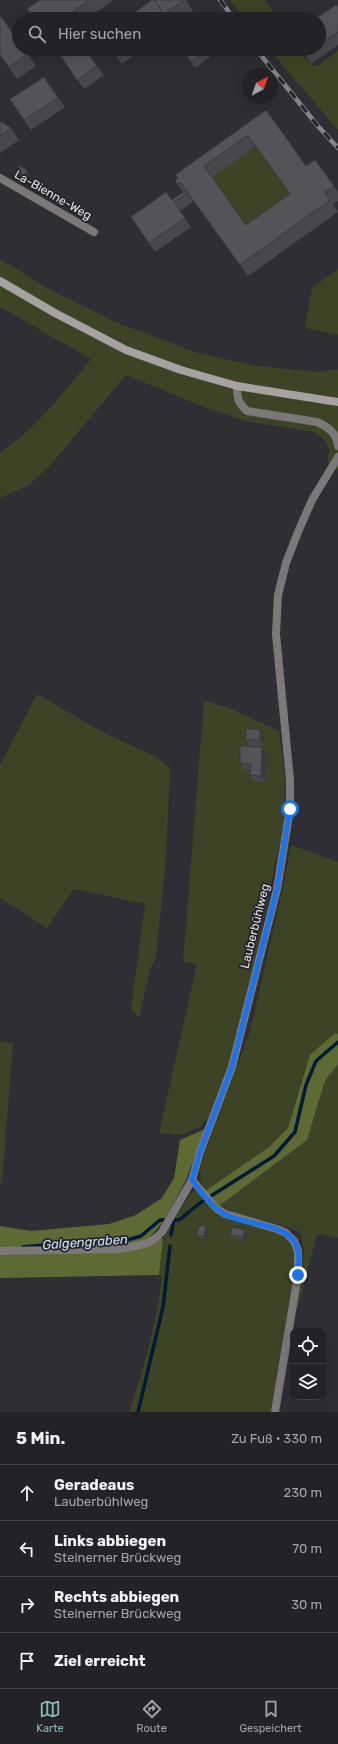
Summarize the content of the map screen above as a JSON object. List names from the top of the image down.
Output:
{
  "streets": {
    "street": ["La-Bienne-Weg", "Lauberbühlweg"]
  },
  "water": ["Galgengraben"],
  "north": "top right",
  "page": {
    "search": "Hier suchen",
    "heading": ["5 Min.", "Zu Fuß · 330 m"],
    "list": [
      ["Geradeaus", "Lauberbühlweg", "230 m"],
      ["Links abbiegen", "Steinerner Brückweg", "70 m"],
      ["Rechts abbiegen", "Steinerner Brückweg", "30 m"],
      "Ziel erreicht"
    ],
    "nav": ["Karte", "Route", "Gespeichert"]
  }
}
